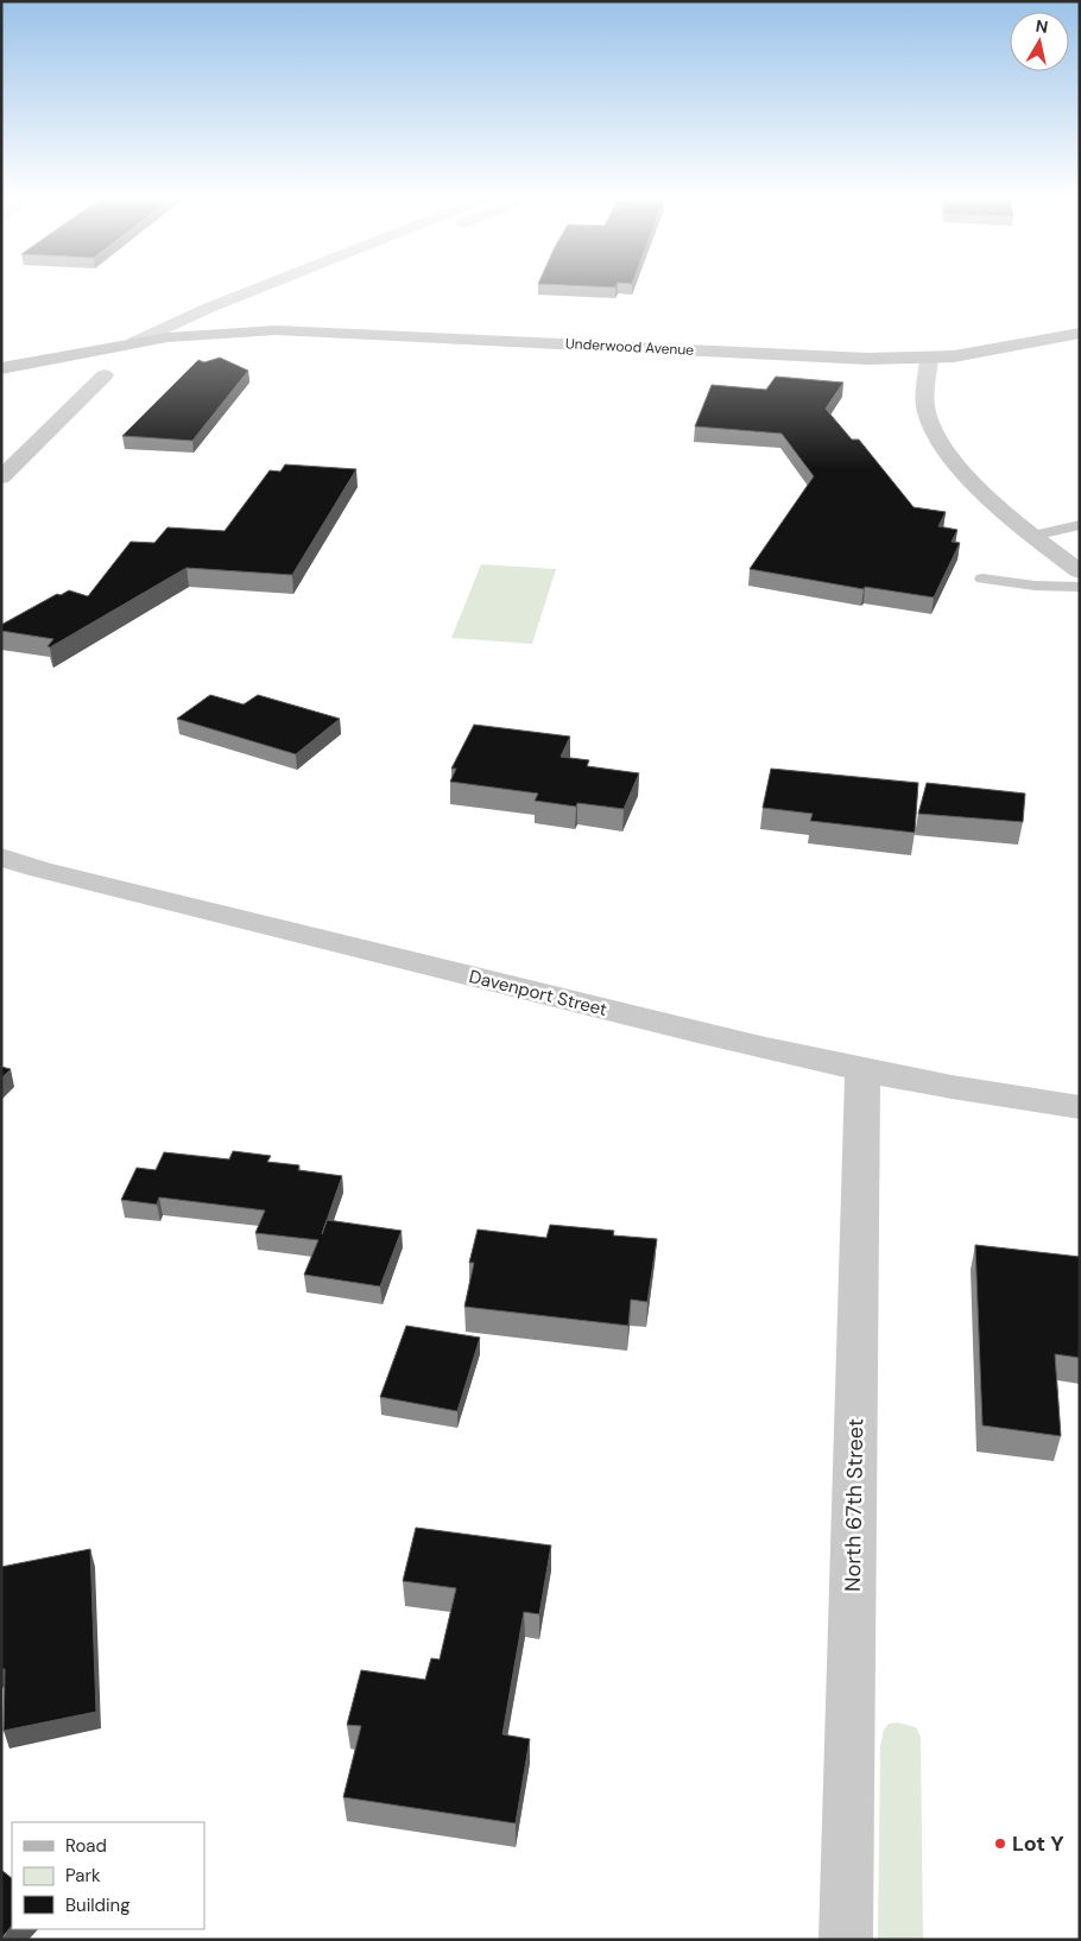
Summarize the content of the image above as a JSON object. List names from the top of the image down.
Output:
{
  "streets": {
    "main road": ["Underwood Avenue"],
    "street": ["Davenport Street", "North 67th Street"]
  },
  "crossings": [
    ["Davenport Street", "North 67th Street"]
  ],
  "places": ["Lot Y"],
  "legend": ["Road", "Park", "Building"],
  "north": "top"
}
